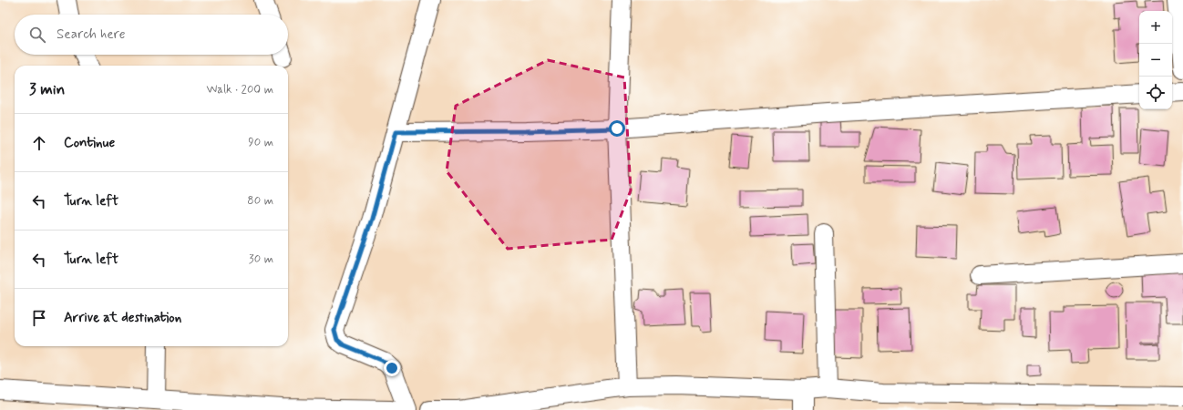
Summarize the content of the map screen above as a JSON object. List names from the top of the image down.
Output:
{
  "page": {
    "map_buttons": ["+", "−"],
    "search": "Search here",
    "heading": ["3 min", "Walk · 200 m"],
    "list": [
      ["Continue", "90 m"],
      ["Turn left", "80 m"],
      ["Turn left", "30 m"],
      "Arrive at destination"
    ]
  }
}
